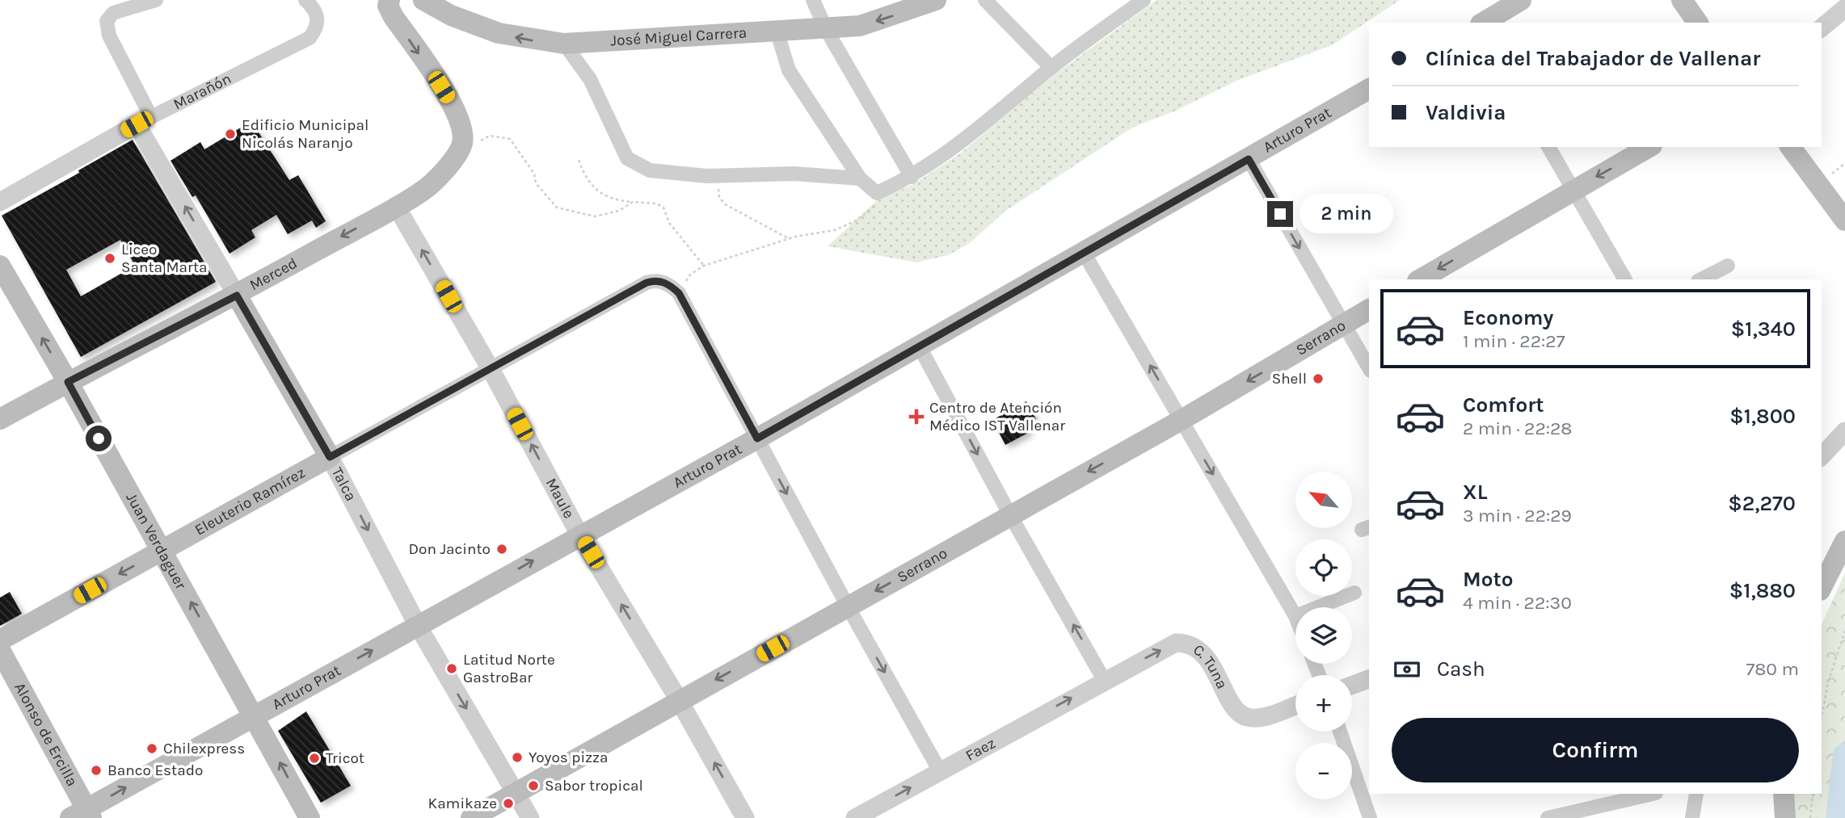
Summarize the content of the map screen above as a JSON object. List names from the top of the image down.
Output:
{
  "streets": {
    "main road": [
      "José Miguel Carrera",
      "Arturo Prat",
      "Merced",
      "Serrano",
      "Talca",
      "Eleuterio Ramírez",
      "Juan Verdaguer",
      "Alonso de Ercilla"
    ],
    "street": [
      "Marañón",
      "Maule",
      "C. Tuna",
      "Faez"
    ]
  },
  "crossings": [
    ["Marañón", "Talca"],
    ["Arturo Prat", "Talca"],
    ["Arturo Prat", "Maule"],
    ["Arturo Prat", "Juan Verdaguer"],
    ["Arturo Prat", "Alonso de Ercilla"],
    ["Merced", "Talca"],
    ["Merced", "Maule"],
    ["Merced", "Juan Verdaguer"],
    ["Serrano", "Talca"],
    ["Serrano", "Maule"],
    ["Talca", "Eleuterio Ramírez"],
    ["Maule", "Eleuterio Ramírez"],
    ["Eleuterio Ramírez", "Juan Verdaguer"],
    ["C. Tuna", "Faez"]
  ],
  "one_way": [
    "José Miguel Carrera",
    "Arturo Prat",
    "Merced",
    "Serrano",
    "Maule",
    "Juan Verdaguer",
    "C. Tuna",
    "Faez"
  ],
  "places": {
    "other": [
      "Edificio Municipal Nicolás Naranjo",
      "Liceo Santa Marta",
      "Shell",
      "Don Jacinto",
      "Latitud Norte GastroBar",
      "Chilexpress",
      "Yoyos pizza",
      "Tricot",
      "Banco Estado",
      "Sabor tropical",
      "Kamikaze"
    ],
    "health": ["Centro de Atención Médico IST Vallenar"]
  },
  "north": "top left",
  "page": {
    "banner": ["Clínica del Trabajador de Vallenar", "Valdivia"],
    "bubble": "2 min",
    "list": [
      {
        "name": "Economy",
        "note": "1 min · 22:27",
        "value": "$1,340"
      },
      {
        "name": "Comfort",
        "note": "2 min · 22:28",
        "value": "$1,800"
      },
      {
        "name": "XL",
        "note": "3 min · 22:29",
        "value": "$2,270"
      },
      {
        "name": "Moto",
        "note": "4 min · 22:30",
        "value": "$1,880"
      }
    ],
    "map_buttons": ["+", "−"],
    "pay": ["Cash", "780 m"],
    "buttons": "Confirm"
  }
}
